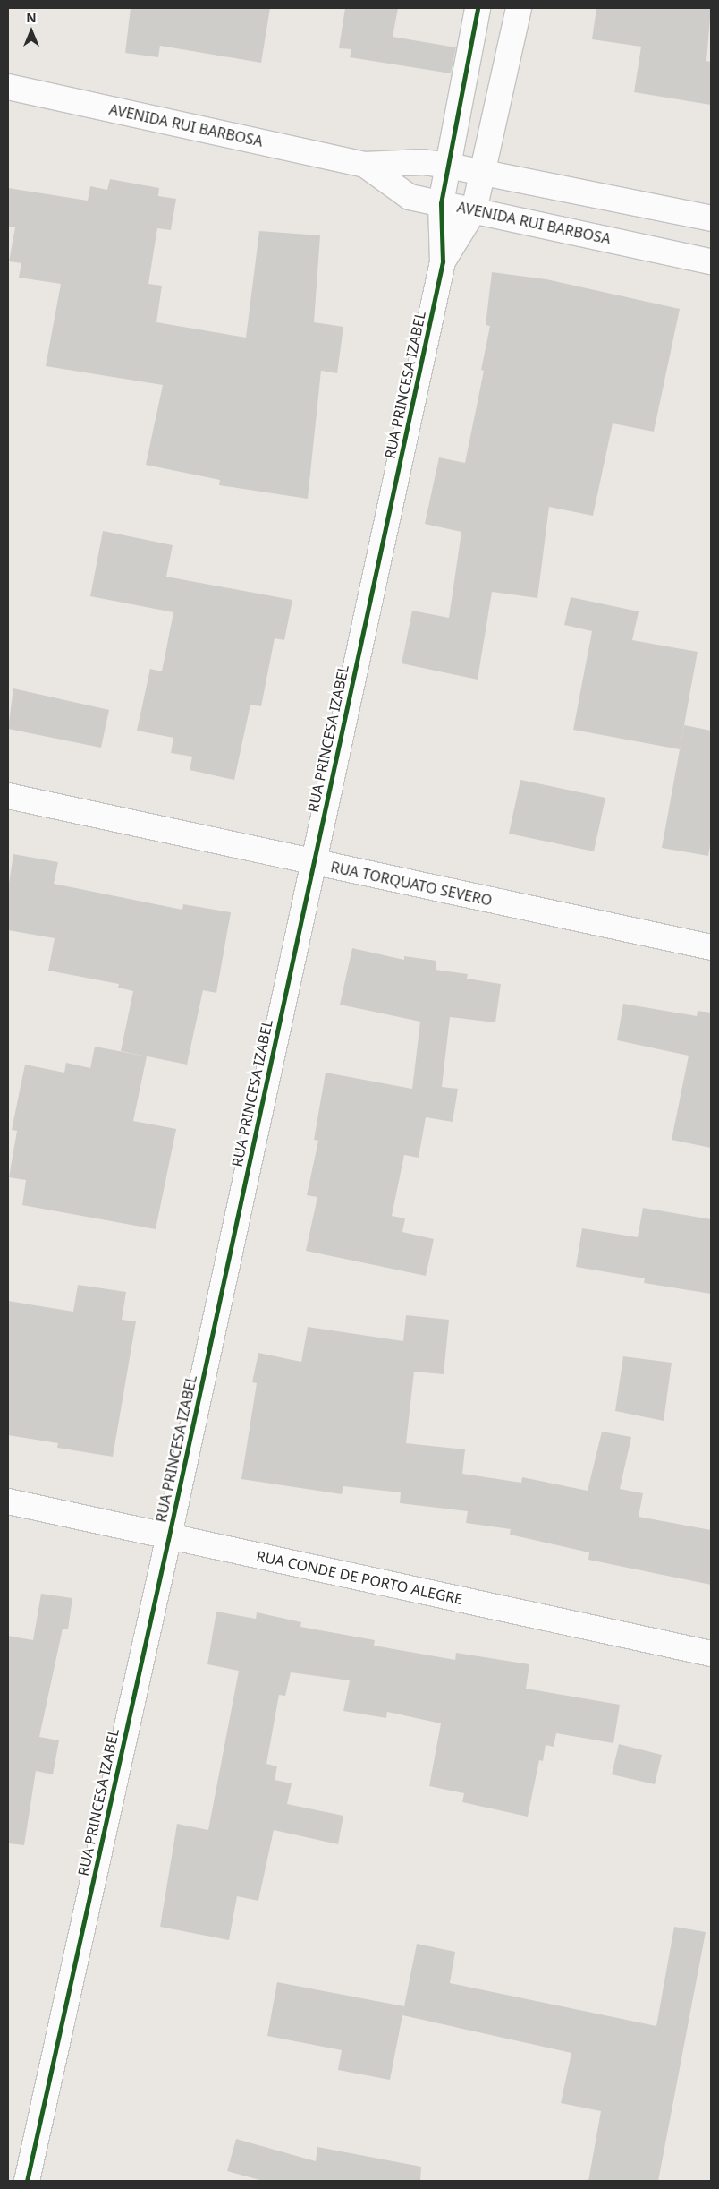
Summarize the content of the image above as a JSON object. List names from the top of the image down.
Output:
{
  "streets": {
    "street": [
      "AVENIDA RUI BARBOSA",
      "RUA PRINCESA IZABEL",
      "RUA TORQUATO SEVERO",
      "RUA CONDE DE PORTO ALEGRE"
    ]
  },
  "crossings": [
    ["AVENIDA RUI BARBOSA", "RUA PRINCESA IZABEL"],
    ["RUA PRINCESA IZABEL", "RUA TORQUATO SEVERO"],
    ["RUA PRINCESA IZABEL", "RUA CONDE DE PORTO ALEGRE"]
  ],
  "north": "top"
}
